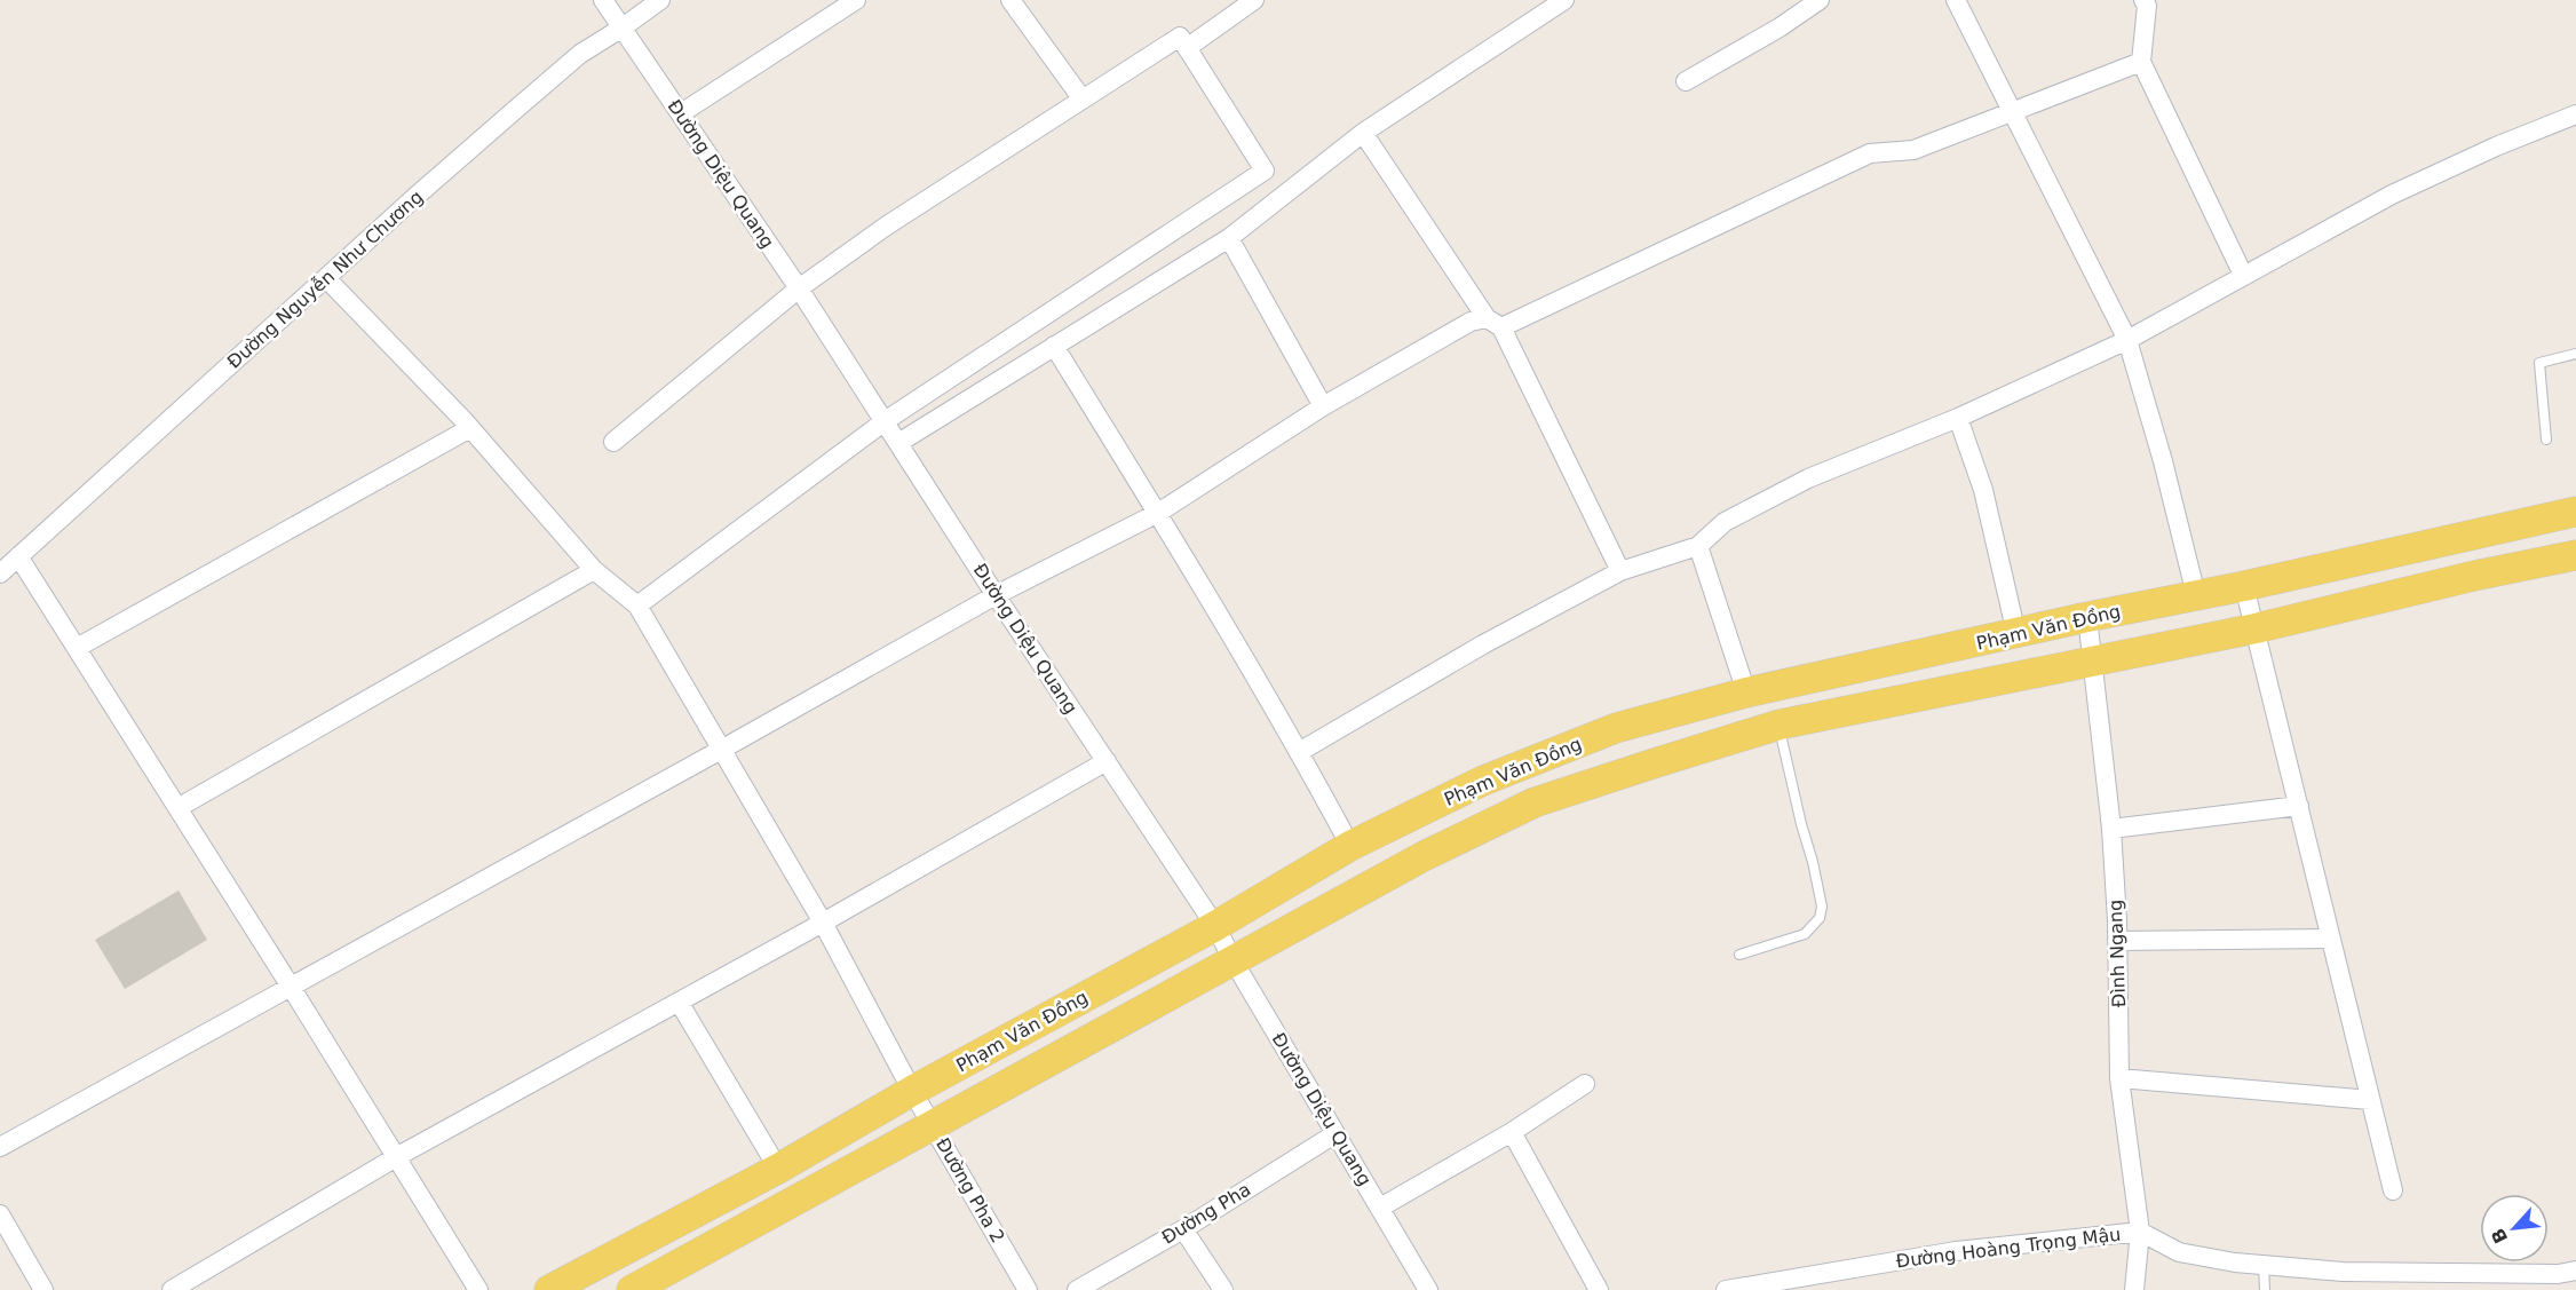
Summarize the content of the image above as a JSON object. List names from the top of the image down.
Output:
{
  "streets": {
    "main road": ["Phạm Văn Đồng"],
    "street": [
      "Đường Diệu Quang",
      "Đường Nguyễn Như Chương",
      "Đình Ngang",
      "Đường Pha 2",
      "Đường Pha",
      "Đường Hoàng Trọng Mậu"
    ]
  },
  "crossings": [
    ["Đường Diệu Quang", "Đường Nguyễn Như Chương"],
    ["Đường Diệu Quang", "Phạm Văn Đồng"],
    ["Đường Diệu Quang", "Đường Pha"],
    ["Đường Nguyễn Như Chương", "Đường Pha 2"],
    ["Phạm Văn Đồng", "Đình Ngang"],
    ["Phạm Văn Đồng", "Đường Pha 2"],
    ["Đình Ngang", "Đường Hoàng Trọng Mậu"]
  ],
  "north": "bottom left"
}
